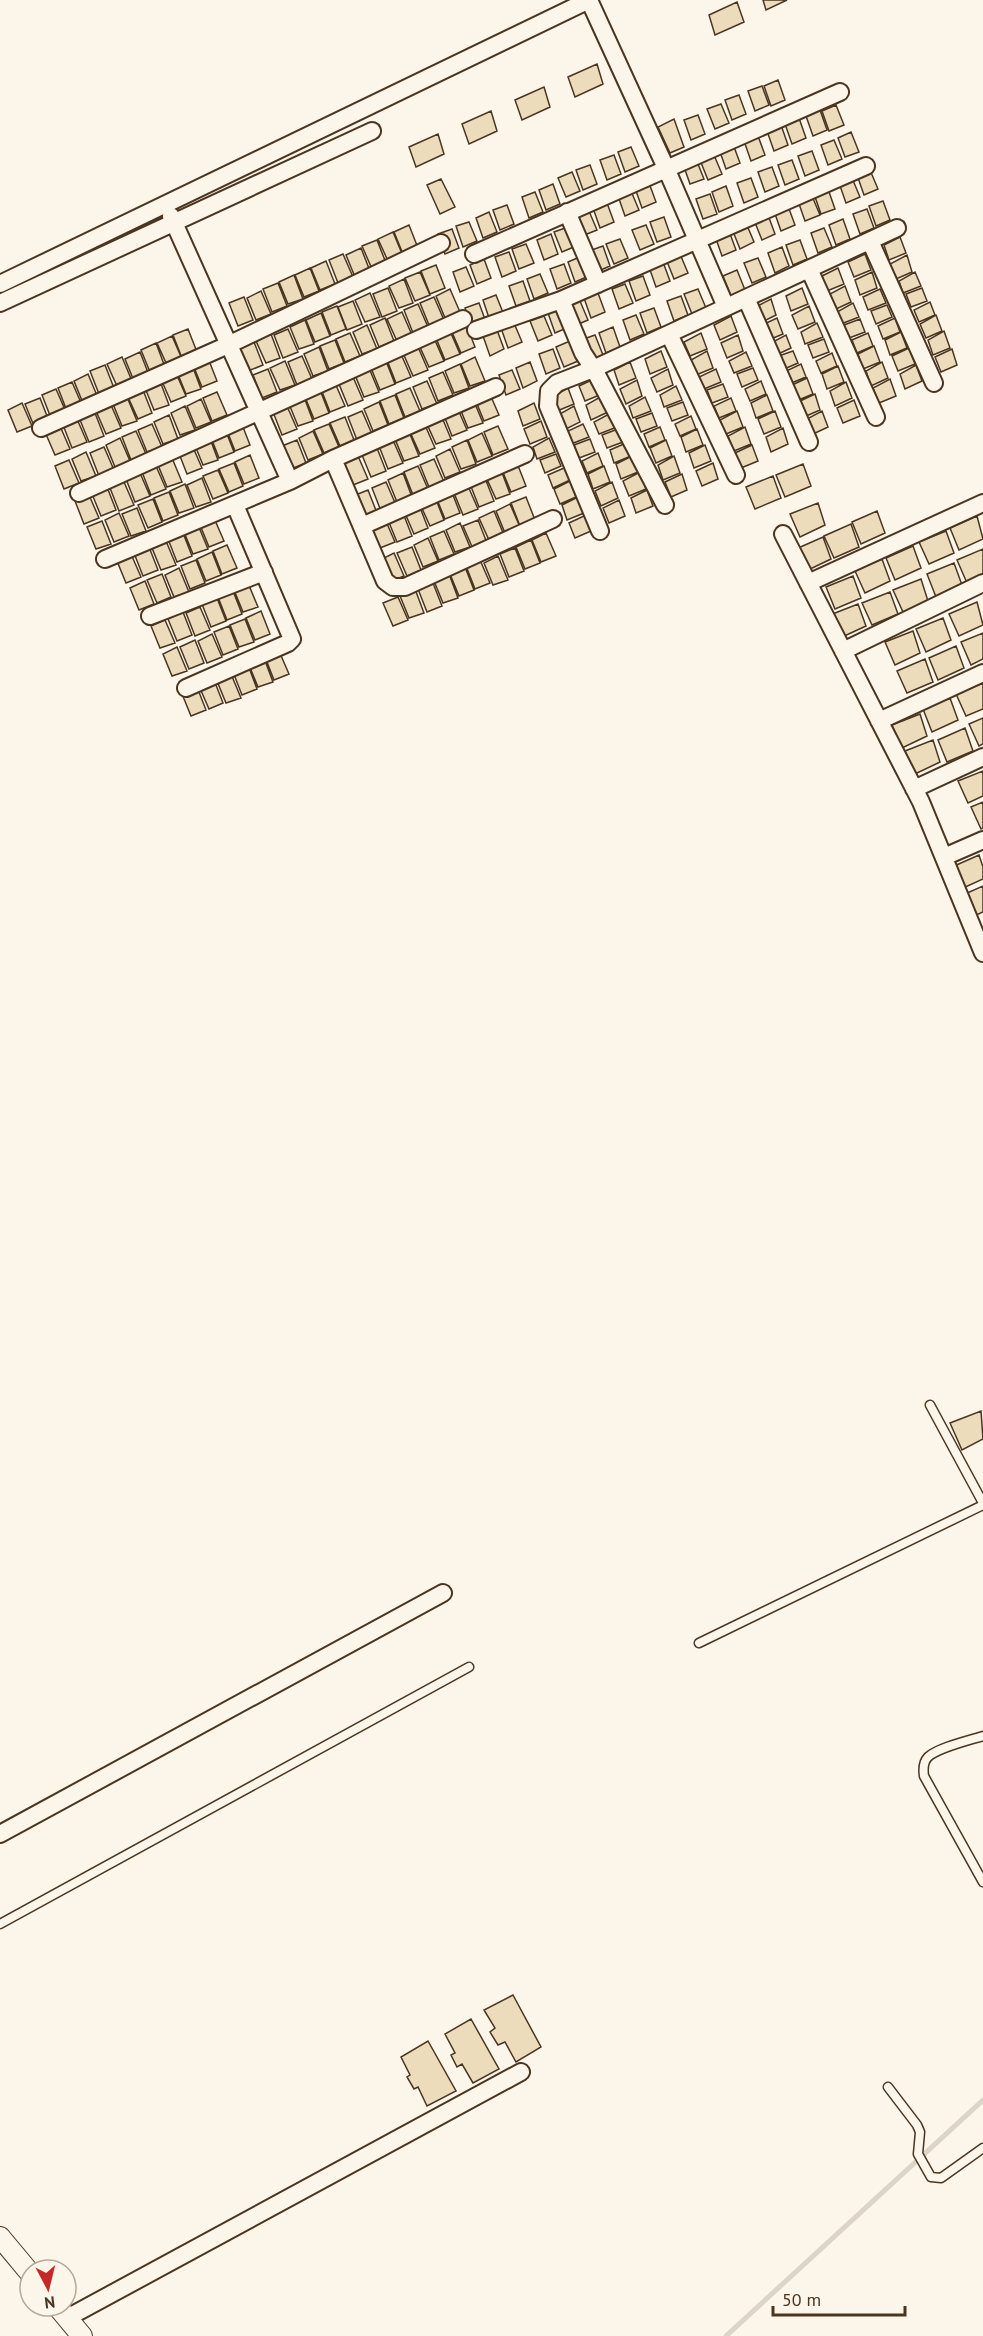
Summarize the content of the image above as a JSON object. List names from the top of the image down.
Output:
{
  "scale_bar": "50 m",
  "north": "bottom"
}
